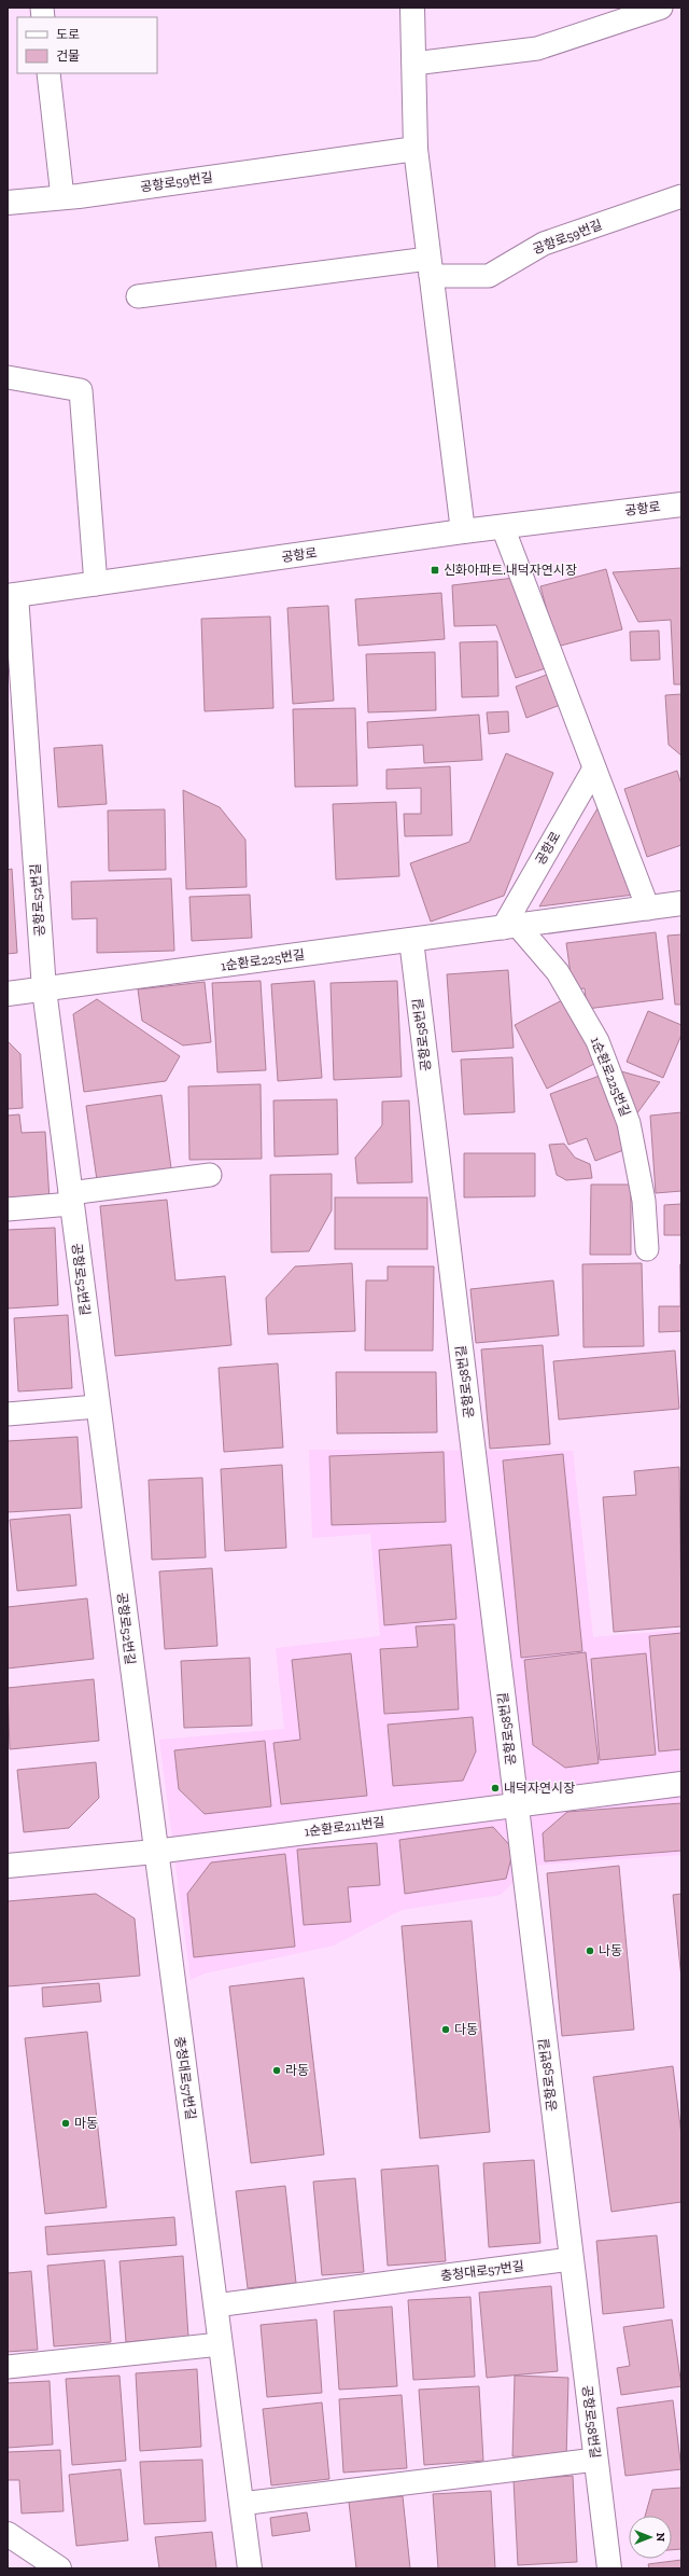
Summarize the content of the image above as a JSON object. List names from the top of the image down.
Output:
{
  "streets": {
    "street": [
      "공항로59번길",
      "공항로",
      "공항로52번길",
      "1순환로225번길",
      "공항로58번길",
      "1순환로211번길",
      "충청대로57번길"
    ]
  },
  "crossings": [
    ["공항로", "공항로52번길"],
    ["공항로", "1순환로225번길"],
    ["공항로52번길", "1순환로225번길"],
    ["공항로52번길", "1순환로211번길"],
    ["공항로52번길", "충청대로57번길"],
    ["1순환로225번길", "공항로58번길"],
    ["공항로58번길", "1순환로211번길"],
    ["공항로58번길", "충청대로57번길"],
    ["1순환로211번길", "충청대로57번길"]
  ],
  "places": {
    "transit": ["신화아파트.내덕자연시장"],
    "other": [
      "내덕자연시장",
      "나동",
      "다동",
      "라동",
      "마동"
    ]
  },
  "legend": ["도로", "건물"],
  "north": "right"
}
